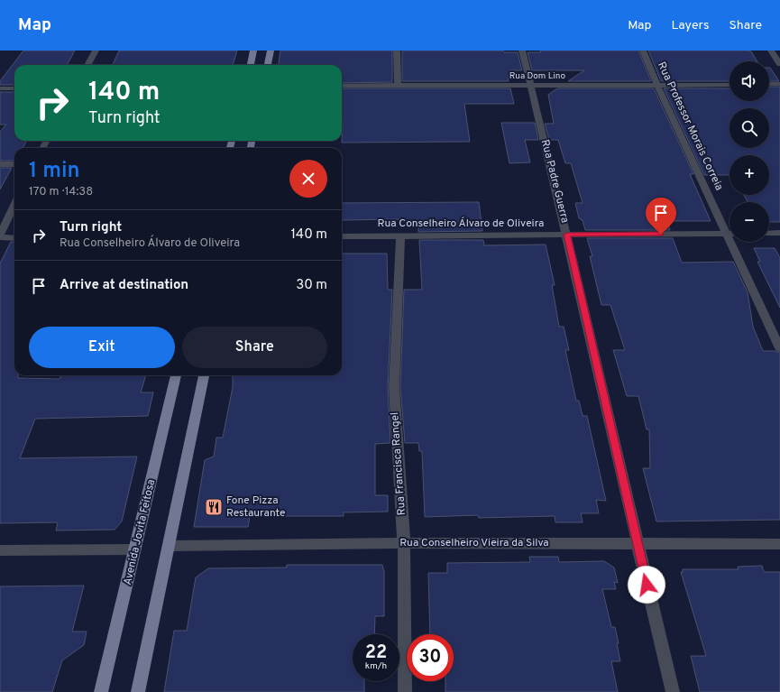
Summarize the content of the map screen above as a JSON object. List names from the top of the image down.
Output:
{
  "streets": {
    "main road": ["Avenida Jovita Feitosa"],
    "street": [
      "Rua Dom Lino",
      "Rua Professor Morais Correia",
      "Rua Padre Guerra",
      "Rua Conselheiro Álvaro de Oliveira",
      "Rua Francisca Rangel",
      "Rua Conselheiro Vieira da Silva"
    ]
  },
  "crossings": [
    ["Rua Dom Lino", "Rua Professor Morais Correia"],
    ["Rua Dom Lino", "Rua Padre Guerra"],
    ["Rua Padre Guerra", "Rua Conselheiro Álvaro de Oliveira"],
    ["Rua Padre Guerra", "Rua Conselheiro Vieira da Silva"],
    ["Rua Conselheiro Álvaro de Oliveira", "Rua Francisca Rangel"],
    ["Rua Francisca Rangel", "Rua Conselheiro Vieira da Silva"]
  ],
  "places": {
    "restaurant": ["Fone Pizza Restaurante"]
  },
  "page": {
    "header": "Map",
    "nav": ["Map", "Layers", "Share"],
    "map_buttons": ["+", "−"],
    "turn": ["140 m", "Turn right"],
    "heading": ["1 min", "170 m · 14:38"],
    "list": [
      {
        "name": "Turn right",
        "note": "Rua Conselheiro Álvaro de Oliveira",
        "value": "140 m"
      },
      {
        "name": "Arrive at destination",
        "value": "30 m"
      }
    ],
    "buttons": ["Exit", "Share"],
    "speed": "22 km/h",
    "limit": "30"
  }
}
